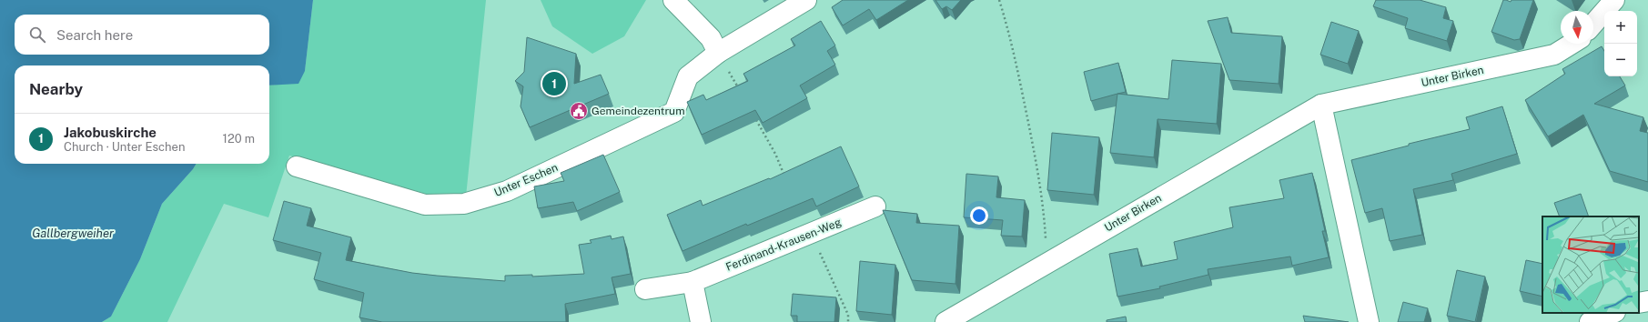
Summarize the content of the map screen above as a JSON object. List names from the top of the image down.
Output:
{
  "streets": {
    "street": ["Unter Birken", "Unter Eschen", "Ferdinand-Krausen-Weg"]
  },
  "water": ["Gallbergweiher"],
  "places": {
    "public building": ["Gemeindezentrum"]
  },
  "north": "bottom",
  "page": {
    "map_buttons": ["+", "−"],
    "search": "Search here",
    "heading": "Nearby",
    "pins": "1",
    "list": [
      {
        "mark": "1",
        "name": "Jakobuskirche",
        "note": "Church · Unter Eschen",
        "value": "120 m"
      }
    ]
  }
}
